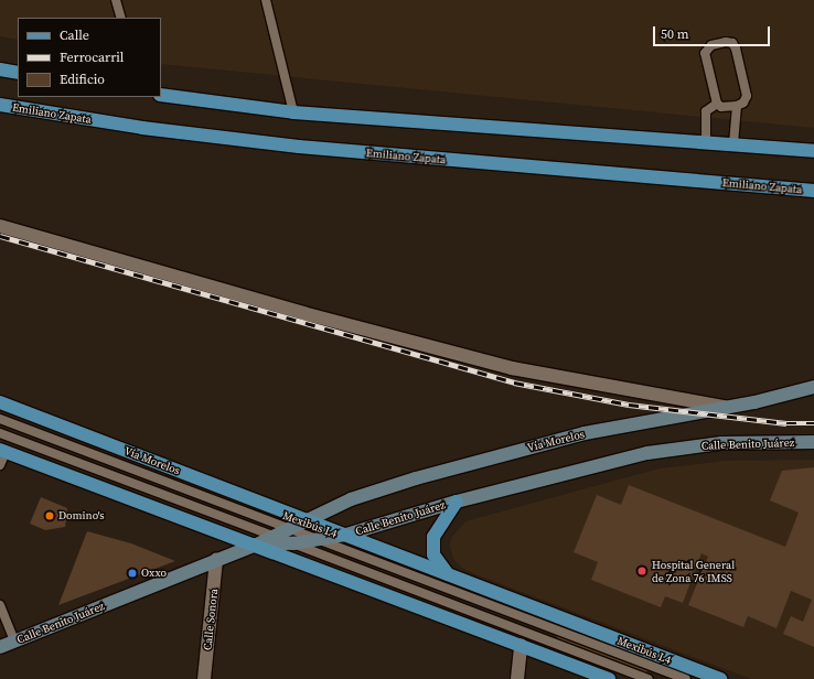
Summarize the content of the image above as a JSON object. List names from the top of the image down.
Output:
{
  "streets": {
    "main road": ["Emiliano Zapata", "Vía Morelos", "Calle Benito Juárez"],
    "street": ["Calle Sonora"],
    "lane": ["Mexibús L4"]
  },
  "crossings": [
    ["Vía Morelos", "Calle Benito Juárez"],
    ["Vía Morelos", "Mexibús L4"],
    ["Calle Benito Juárez", "Mexibús L4"],
    ["Calle Benito Juárez", "Calle Sonora"]
  ],
  "places": ["Domino's", "Hospital General de Zona 76 IMSS", "Oxxo"],
  "legend": ["Calle", "Ferrocarril", "Edificio"],
  "scale_bar": "50 m"
}
